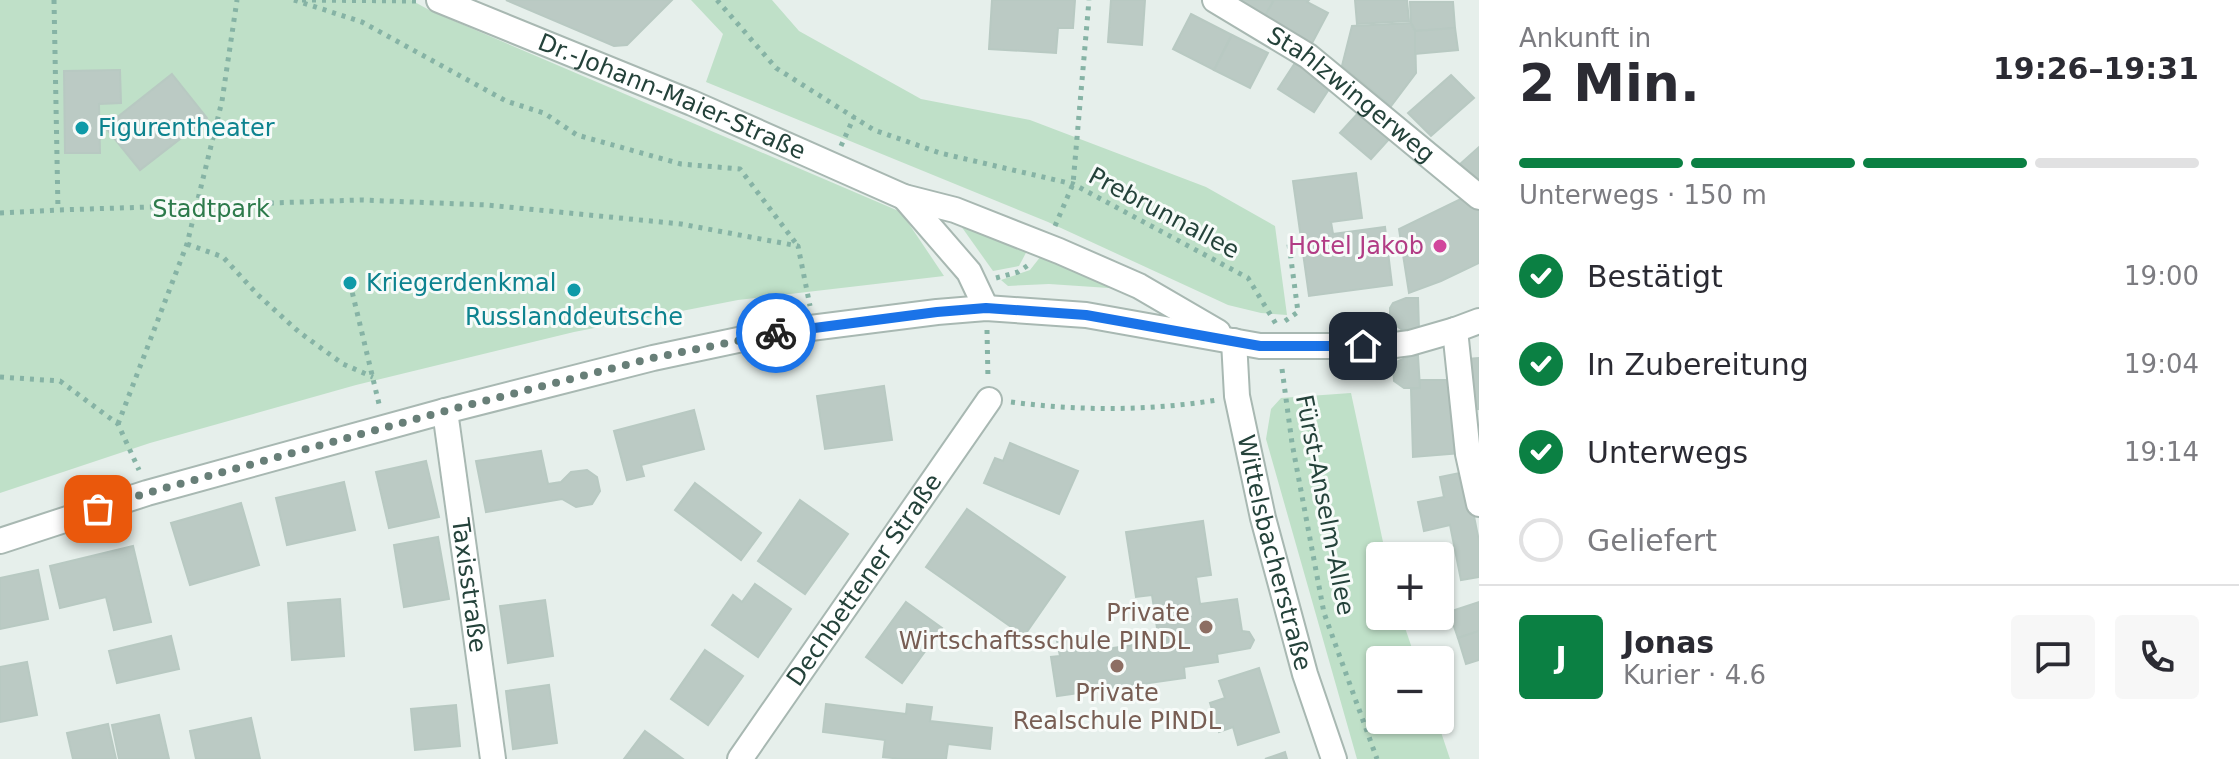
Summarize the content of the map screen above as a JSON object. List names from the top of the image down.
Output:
{
  "streets": {
    "street": [
      "Stahlzwingerweg",
      "Dr.-Johann-Maier-Straße",
      "Wittelsbacherstraße",
      "Dechbettener Straße",
      "Taxisstraße"
    ],
    "path": ["Prebrunnallee", "Fürst-Anselm-Allee"]
  },
  "crossings": [
    ["Dr.-Johann-Maier-Straße", "Wittelsbacherstraße"],
    ["Prebrunnallee", "Fürst-Anselm-Allee"]
  ],
  "parks": ["Stadtpark"],
  "places": [
    "Figurentheater",
    "Hotel Jakob",
    "Kriegerdenkmal",
    "Russlanddeutsche",
    "Private Wirtschaftsschule PINDL",
    "Private Realschule PINDL"
  ],
  "page": {
    "heading": ["2 Min.", "Ankunft in", "19:26–19:31"],
    "panel": ["Jonas", "Kurier · 4.6"],
    "bar": "Unterwegs · 150 m",
    "list": [
      ["Bestätigt", "19:00"],
      ["In Zubereitung", "19:04"],
      ["Unterwegs", "19:14"],
      "Geliefert"
    ],
    "map_buttons": ["+", "−"],
    "round": "J"
  }
}
